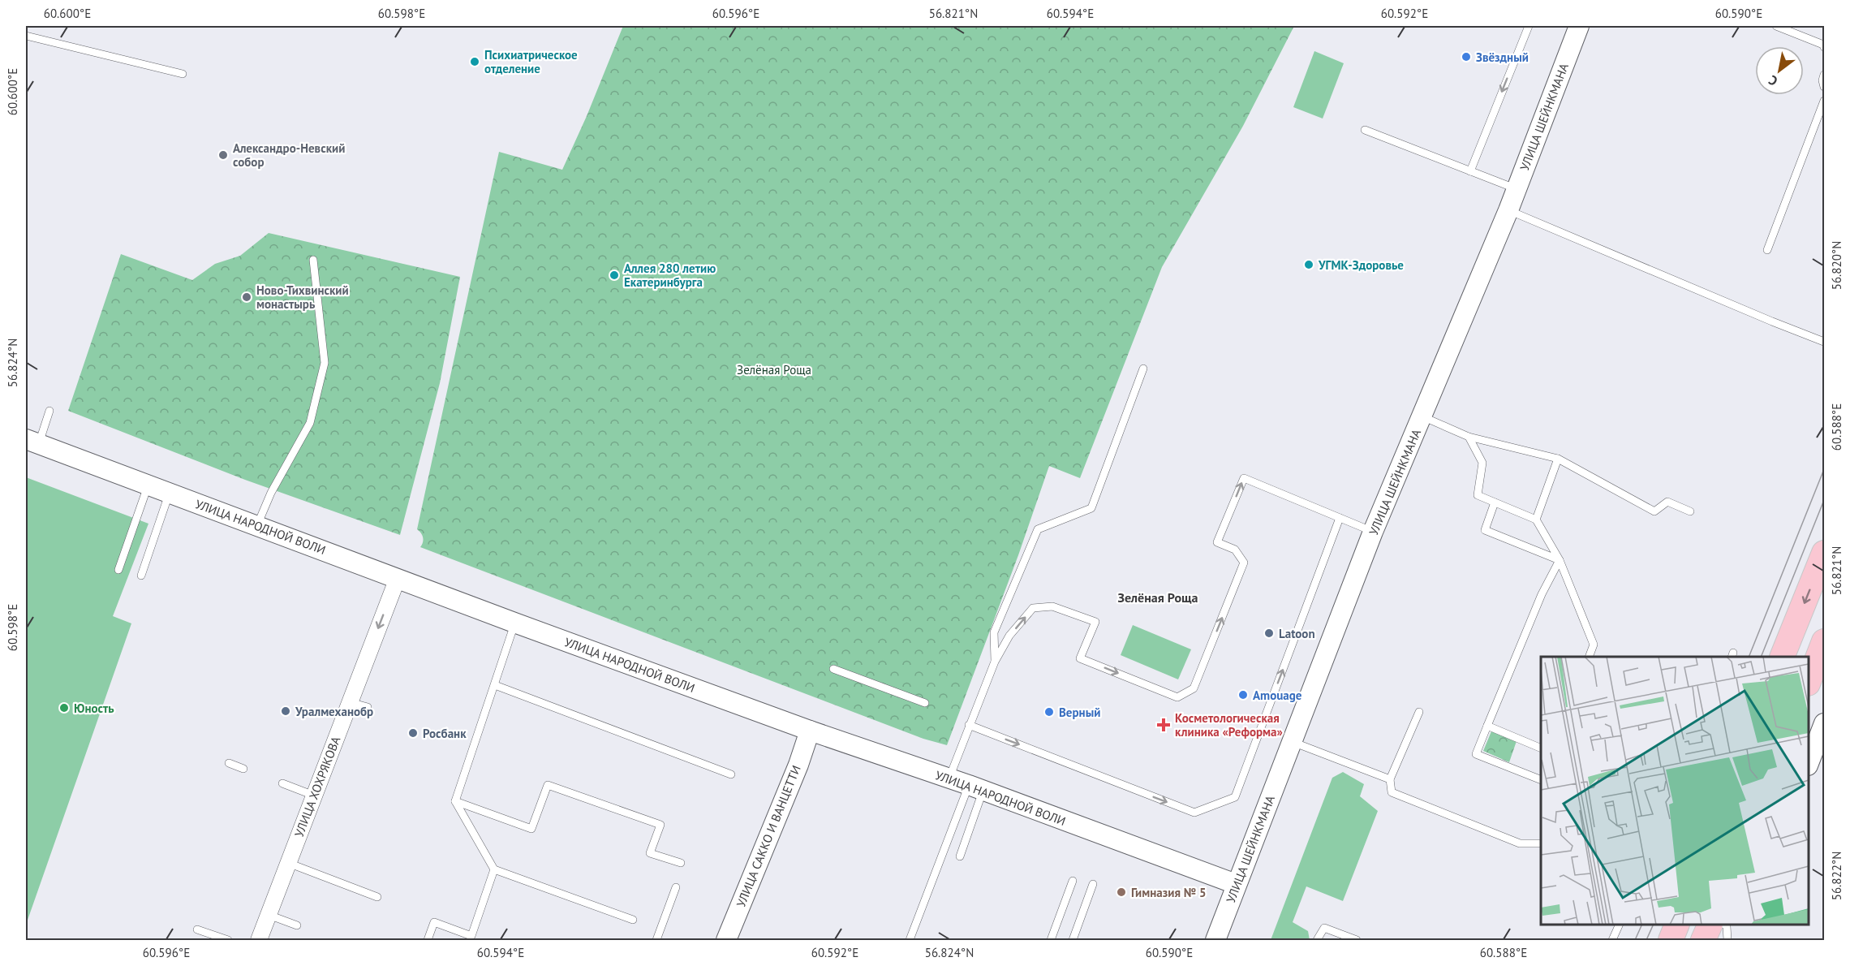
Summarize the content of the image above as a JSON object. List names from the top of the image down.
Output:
{
  "streets": {
    "street": [
      "УЛИЦА ШЕЙНКМАНА",
      "УЛИЦА НАРОДНОЙ ВОЛИ",
      "УЛИЦА ХОХРЯКОВА",
      "УЛИЦА САККО И ВАНЦЕТТИ"
    ]
  },
  "crossings": [
    ["УЛИЦА ШЕЙНКМАНА", "УЛИЦА НАРОДНОЙ ВОЛИ"],
    ["УЛИЦА НАРОДНОЙ ВОЛИ", "УЛИЦА ХОХРЯКОВА"],
    ["УЛИЦА НАРОДНОЙ ВОЛИ", "УЛИЦА САККО И ВАНЦЕТТИ"]
  ],
  "districts": ["Зелёная Роща"],
  "parks": ["Зелёная Роща"],
  "places": {
    "other": [
      "Звёздный",
      "Психиатрическое отделение",
      "Александро-Невский собор",
      "УГМК-Здоровье",
      "Аллея 280 летию Екатеринбурга",
      "Ново-Тихвинский монастырь",
      "Latoon",
      "Amouage",
      "Юность",
      "Уралмеханобр",
      "Верный",
      "Росбанк",
      "Гимназия № 5"
    ],
    "health": ["Косметологическая клиника «Реформа»"]
  },
  "north": "bottom left",
  "coordinates": [
    "60.600°E",
    "60.598°E",
    "60.596°E",
    "56.821°N",
    "60.594°E",
    "60.592°E",
    "60.590°E",
    "56.820°N",
    "56.824°N",
    "60.588°E",
    "56.822°N"
  ]
}
